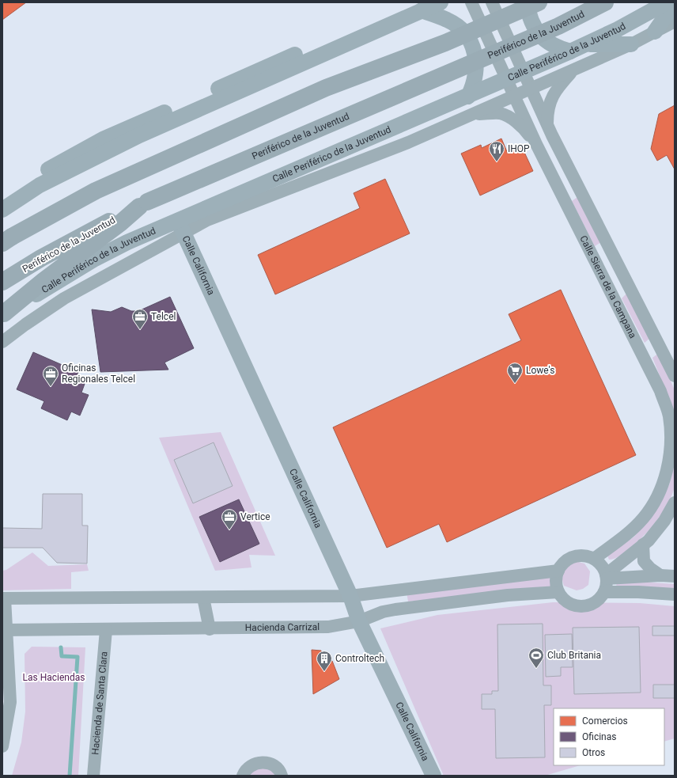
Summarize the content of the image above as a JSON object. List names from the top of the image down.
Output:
{
  "streets": {
    "highway": ["Periférico de la Juventud"],
    "main road": ["Calle Periférico de la Juventud", "Calle California"],
    "street": ["Calle Sierra de la Campana", "Hacienda Carrizal", "Hacienda de Santa Clara"]
  },
  "crossings": [
    ["Calle Periférico de la Juventud", "Calle California"],
    ["Calle Periférico de la Juventud", "Calle Sierra de la Campana"],
    ["Calle California", "Hacienda Carrizal"],
    ["Calle Sierra de la Campana", "Hacienda Carrizal"],
    ["Hacienda Carrizal", "Hacienda de Santa Clara"]
  ],
  "parks": ["Las Haciendas"],
  "places": {
    "restaurant": ["IHOP"],
    "office": ["Telcel", "Oficinas Regionales Telcel", "Vertice"],
    "supermarket": ["Lowe's"],
    "sports": ["Club Britania"],
    "building": ["Controltech"]
  },
  "legend": ["Comercios", "Oficinas", "Otros"]
}
